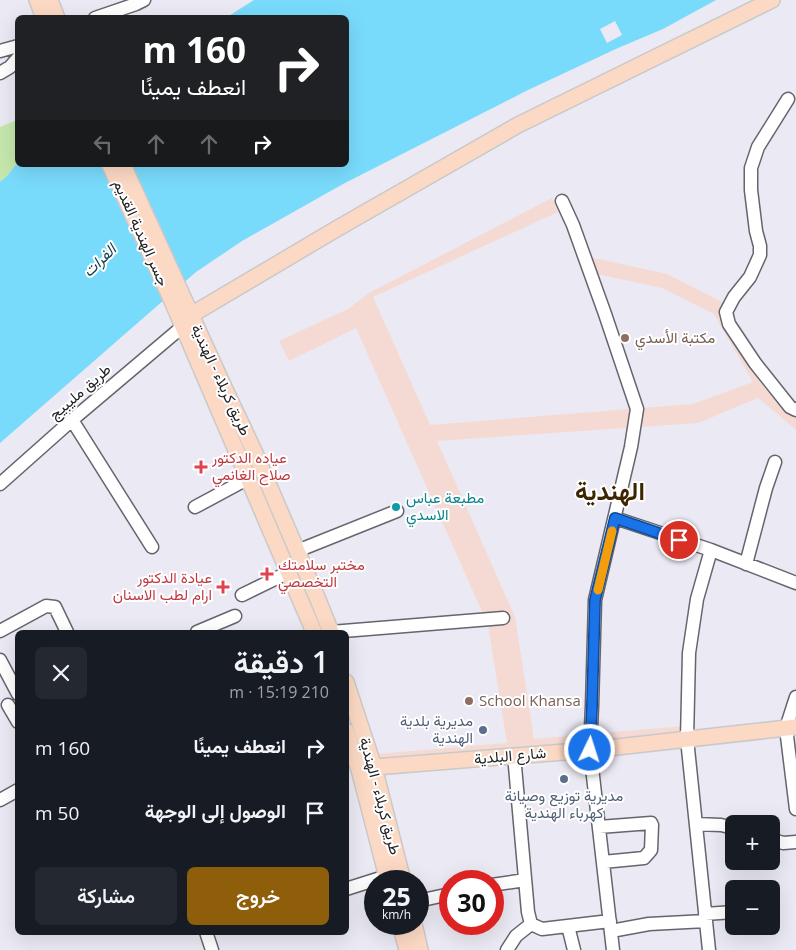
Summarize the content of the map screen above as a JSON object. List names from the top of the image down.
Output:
{
  "streets": {
    "main road": ["جسر الهندية القديم", "طريق كربلاء - الهندية", "شارع البلدية"],
    "street": ["طريق مليبيج"]
  },
  "crossings": [
    ["جسر الهندية القديم", "طريق كربلاء - الهندية"],
    ["طريق كربلاء - الهندية", "طريق مليبيج"],
    ["طريق كربلاء - الهندية", "شارع البلدية"]
  ],
  "districts": ["الهندية"],
  "water": ["الفرات"],
  "places": {
    "other": [
      "مكتبة الأسدي",
      "مطبعة عباس الاسدي",
      "School Khansa",
      "مديرية بلدية الهندية",
      "مديرية توزيع وصيانة كهرباء الهندية"
    ],
    "health": ["عياده الدكتور صلاح الغانمي", "مختبر سلامتك التخصصي", "عيادة الدكتور ارام لطب الاسنان"]
  },
  "page": {
    "turn": ["160 m", "انعطف يمينًا"],
    "heading": ["1 دقيقة", "210 m · 15:19"],
    "list": [
      {
        "name": "انعطف يمينًا",
        "value": "160 m"
      },
      {
        "name": "الوصول إلى الوجهة",
        "value": "50 m"
      }
    ],
    "map_buttons": ["+", "−"],
    "buttons": ["خروج", "مشاركة"],
    "speed": "25 km/h",
    "limit": "30"
  }
}
